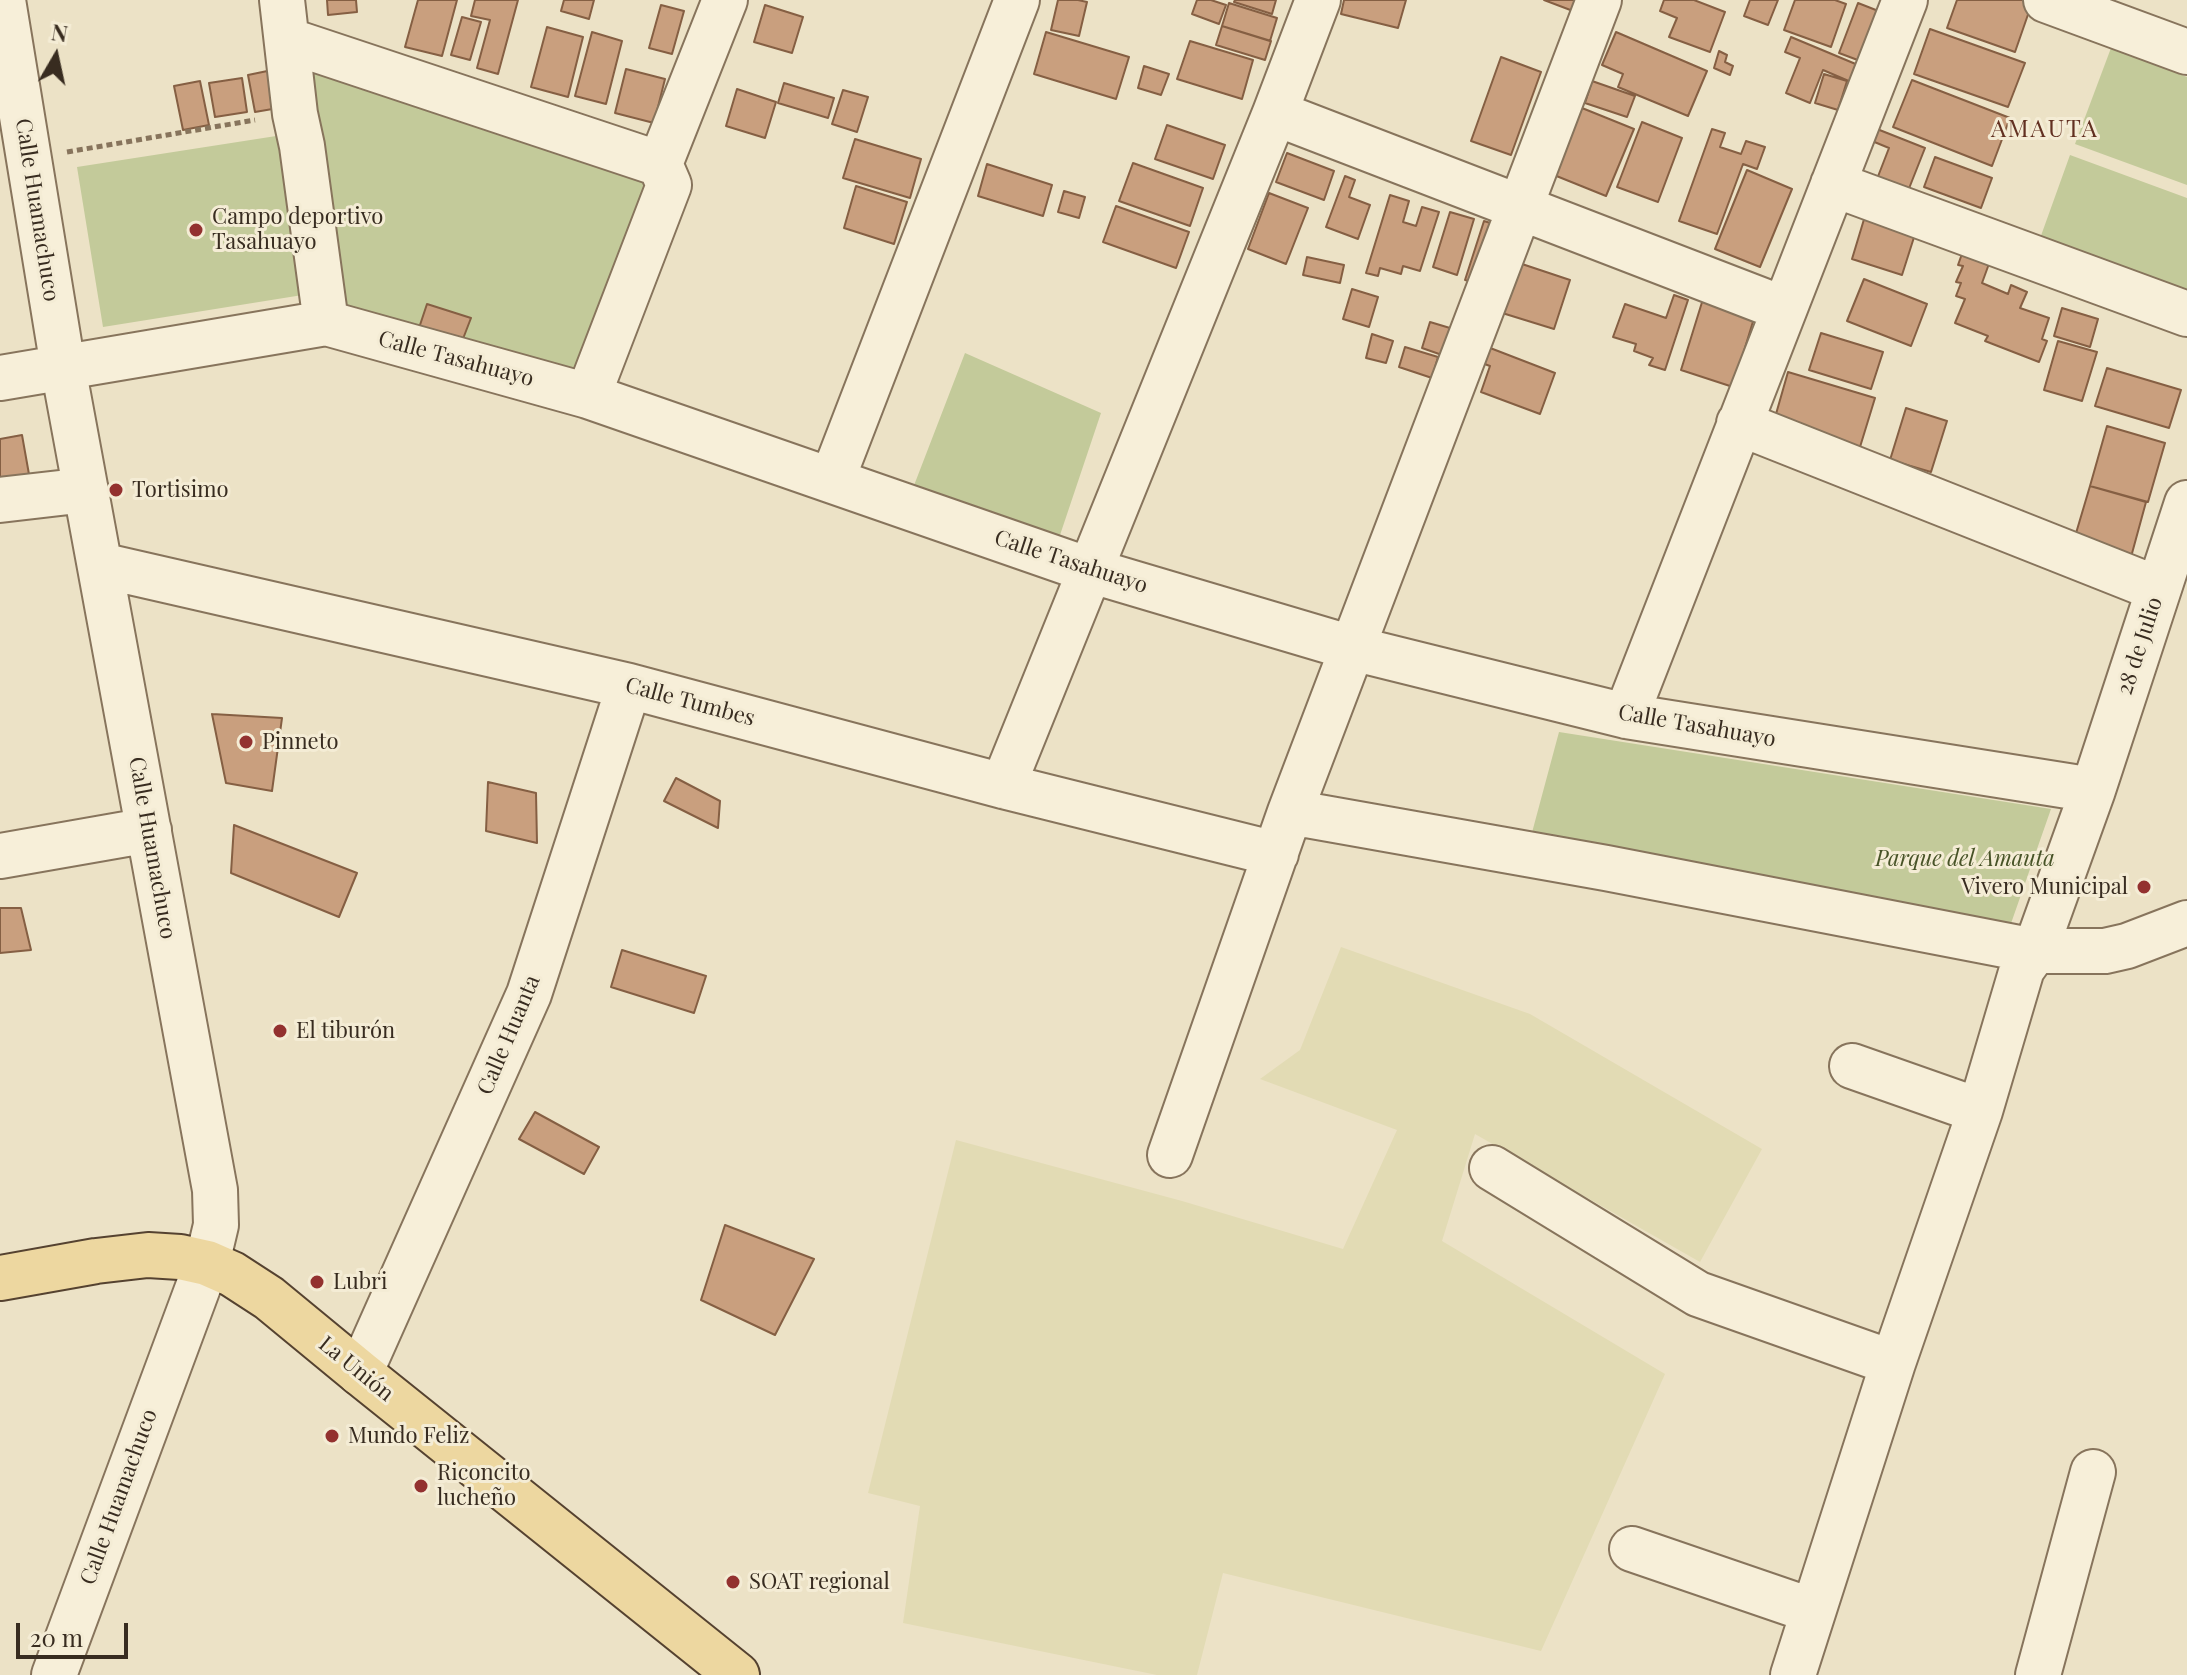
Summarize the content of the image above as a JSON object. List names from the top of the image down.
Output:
{
  "streets": {
    "main road": ["La Unión"],
    "street": [
      "Calle Huamachuco",
      "Calle Tasahuayo",
      "28 de Julio",
      "Calle Tumbes",
      "Calle Huanta"
    ]
  },
  "crossings": [
    ["Calle Huamachuco", "Calle Tasahuayo"],
    ["Calle Huamachuco", "Calle Tumbes"],
    ["Calle Huamachuco", "La Unión"],
    ["Calle Tasahuayo", "28 de Julio"],
    ["Calle Tumbes", "Calle Huanta"],
    ["Calle Huanta", "La Unión"]
  ],
  "districts": ["AMAUTA"],
  "parks": ["Parque del Amauta"],
  "places": [
    "Campo deportivo Tasahuayo",
    "Tortisimo",
    "Pinneto",
    "Vivero Municipal",
    "El tiburón",
    "Lubri",
    "Mundo Feliz",
    "Riconcito lucheño",
    "SOAT regional"
  ],
  "scale_bar": "20 m",
  "north": "top"
}
